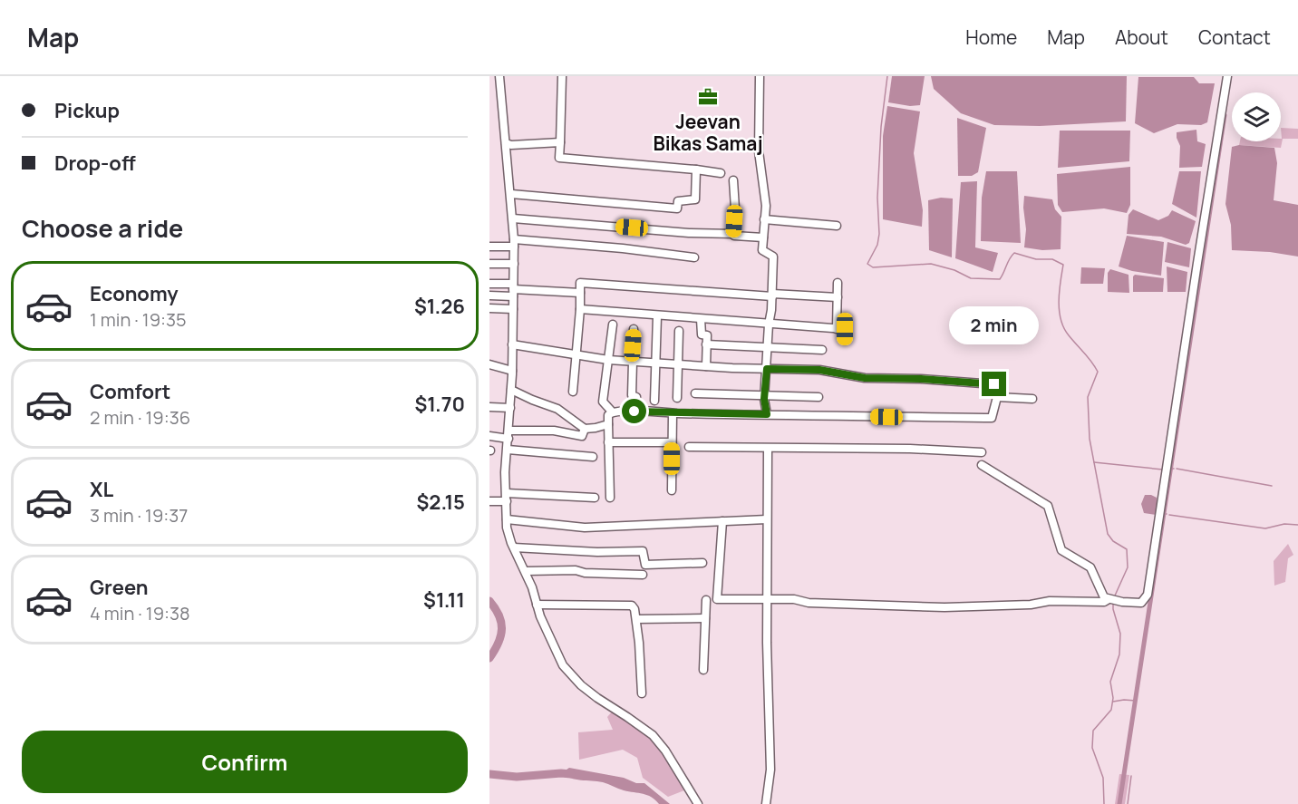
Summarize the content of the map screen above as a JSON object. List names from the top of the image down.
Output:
{
  "places": {
    "office": ["Jeevan Bikas Samaj"]
  },
  "page": {
    "header": "Map",
    "nav": [
      "Home",
      "Map",
      "About",
      "Contact"
    ],
    "banner": ["Pickup", "Drop-off"],
    "heading": "Choose a ride",
    "list": [
      {
        "name": "Economy",
        "note": "1 min · 19:35",
        "value": "$1.26"
      },
      {
        "name": "Comfort",
        "note": "2 min · 19:36",
        "value": "$1.70"
      },
      {
        "name": "XL",
        "note": "3 min · 19:37",
        "value": "$2.15"
      },
      {
        "name": "Green",
        "note": "4 min · 19:38",
        "value": "$1.11"
      }
    ],
    "bubble": "2 min",
    "buttons": "Confirm"
  }
}
